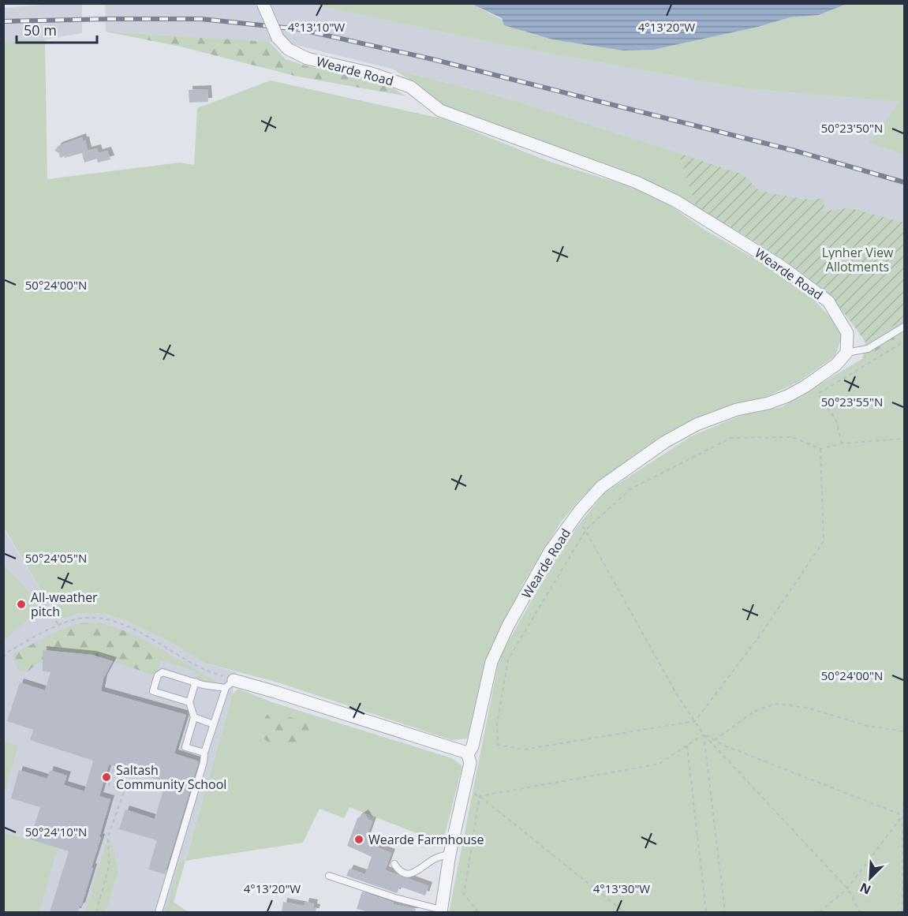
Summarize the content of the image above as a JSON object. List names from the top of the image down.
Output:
{
  "streets": {
    "street": ["Wearde Road"]
  },
  "parks": ["Lynher View Allotments"],
  "places": ["All-weather pitch", "Saltash Community School", "Wearde Farmhouse"],
  "scale_bar": "50 m",
  "north": "bottom left",
  "coordinates": [
    "4°13'10\"W",
    "4°13'20\"W",
    "50°23'50\"N",
    "50°24'00\"N",
    "50°23'55\"N",
    "50°24'05\"N",
    "50°24'10\"N",
    "4°13'30\"W"
  ]
}
